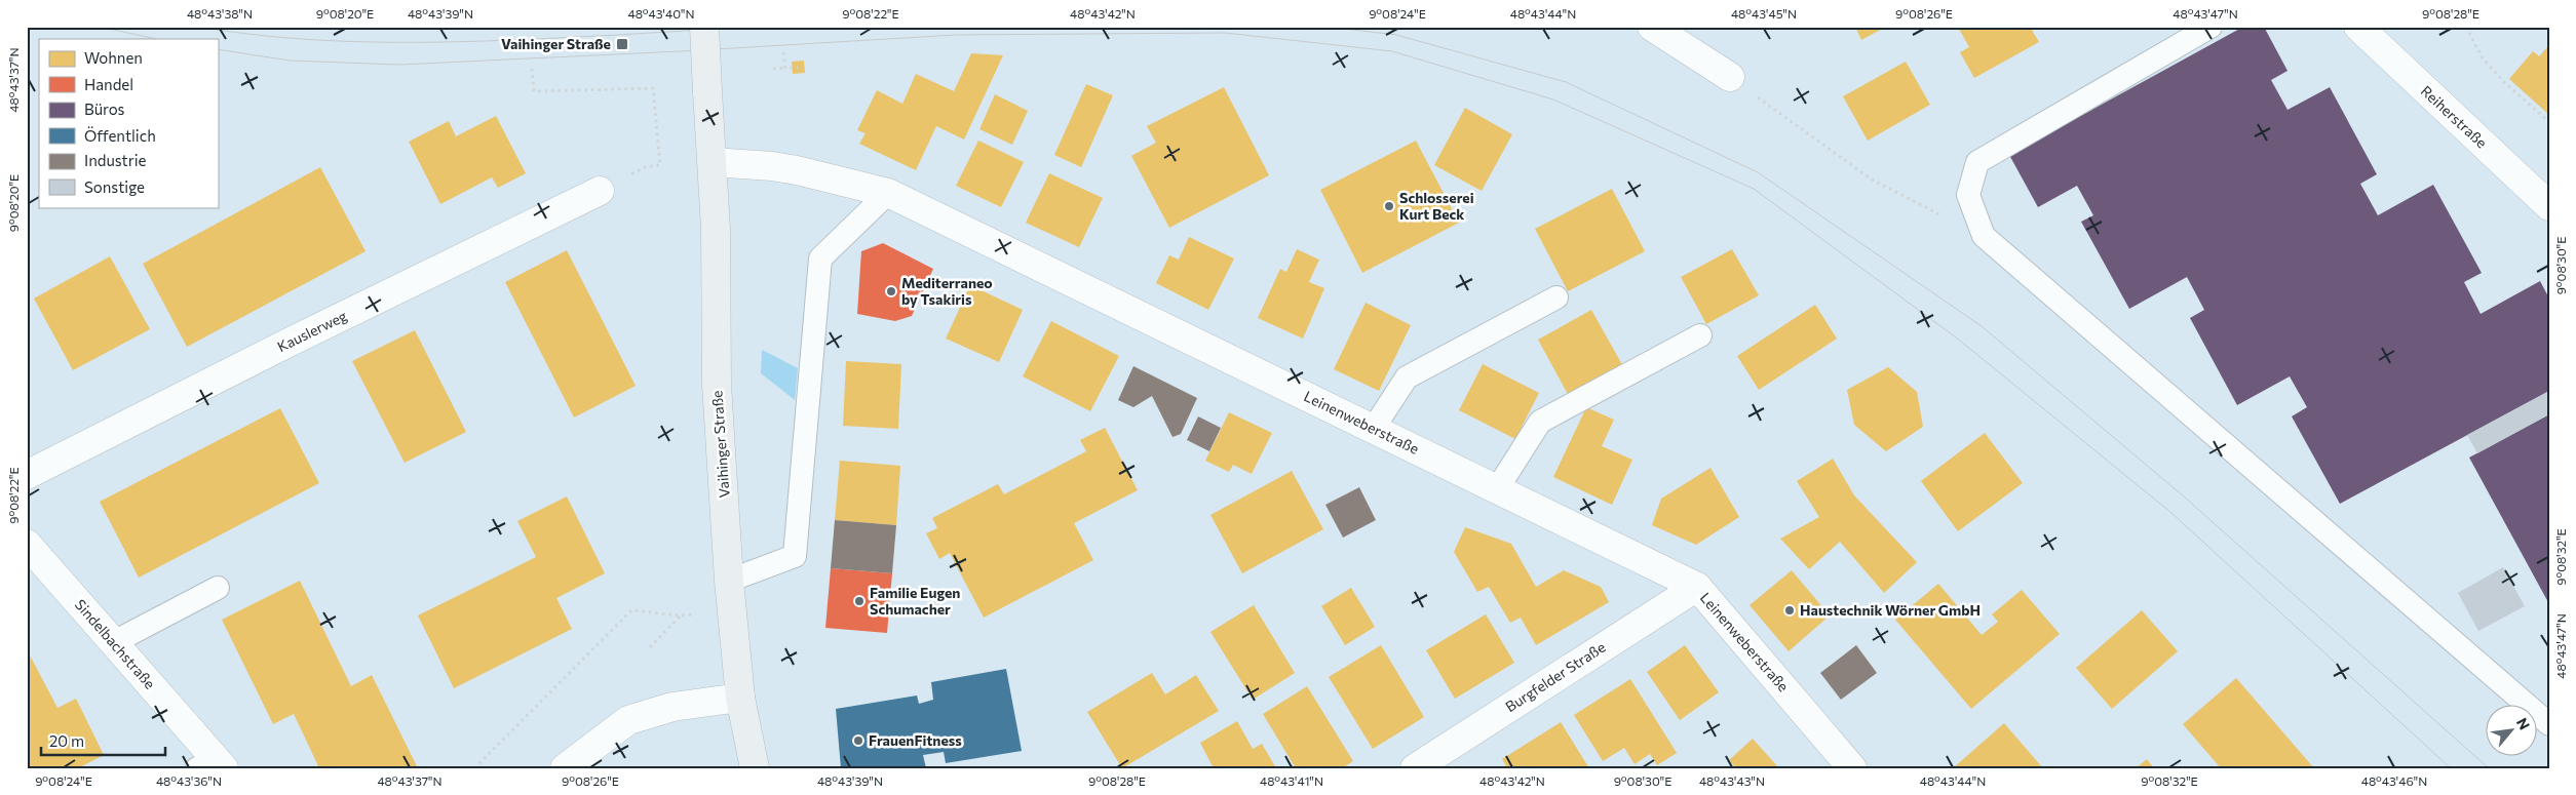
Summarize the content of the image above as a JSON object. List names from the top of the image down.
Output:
{
  "streets": {
    "main road": ["Vaihinger Straße"],
    "street": [
      "Reiherstraße",
      "Kauslerweg",
      "Leinenweberstraße",
      "Sindelbachstraße",
      "Burgfelder Straße"
    ]
  },
  "crossings": [
    ["Leinenweberstraße", "Vaihinger Straße"],
    ["Leinenweberstraße", "Burgfelder Straße"]
  ],
  "places": {
    "transit": ["Vaihinger Straße"],
    "other": [
      "Schlosserei Kurt Beck",
      "Mediterraneo by Tsakiris",
      "Familie Eugen Schumacher",
      "Haustechnik Wörner GmbH",
      "FrauenFitness"
    ]
  },
  "legend": [
    "Wohnen",
    "Handel",
    "Büros",
    "Öffentlich",
    "Industrie",
    "Sonstige"
  ],
  "scale_bar": "20 m",
  "north": "top right",
  "coordinates": [
    "48°43'38\"N",
    "9°08'20\"E",
    "48°43'39\"N",
    "48°43'40\"N",
    "9°08'22\"E",
    "48°43'42\"N",
    "9°08'24\"E",
    "48°43'44\"N",
    "48°43'45\"N",
    "9°08'26\"E",
    "48°43'47\"N",
    "9°08'28\"E",
    "48°43'37\"N",
    "9°08'30\"E",
    "9°08'32\"E",
    "48°43'36\"N",
    "48°43'41\"N",
    "48°43'43\"N",
    "48°43'46\"N"
  ]
}
